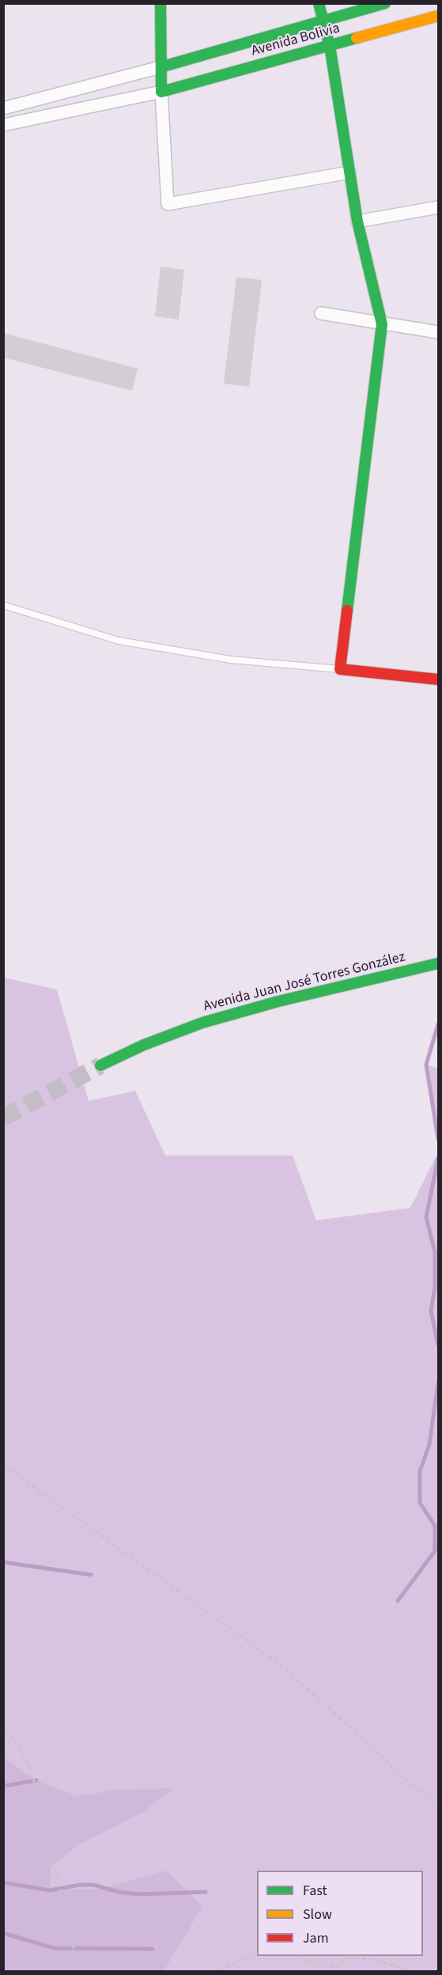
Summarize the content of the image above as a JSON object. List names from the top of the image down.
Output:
{
  "streets": {
    "street": ["Avenida Bolivia", "Avenida Juan José Torres González"]
  },
  "legend": ["Fast", "Slow", "Jam"]
}
